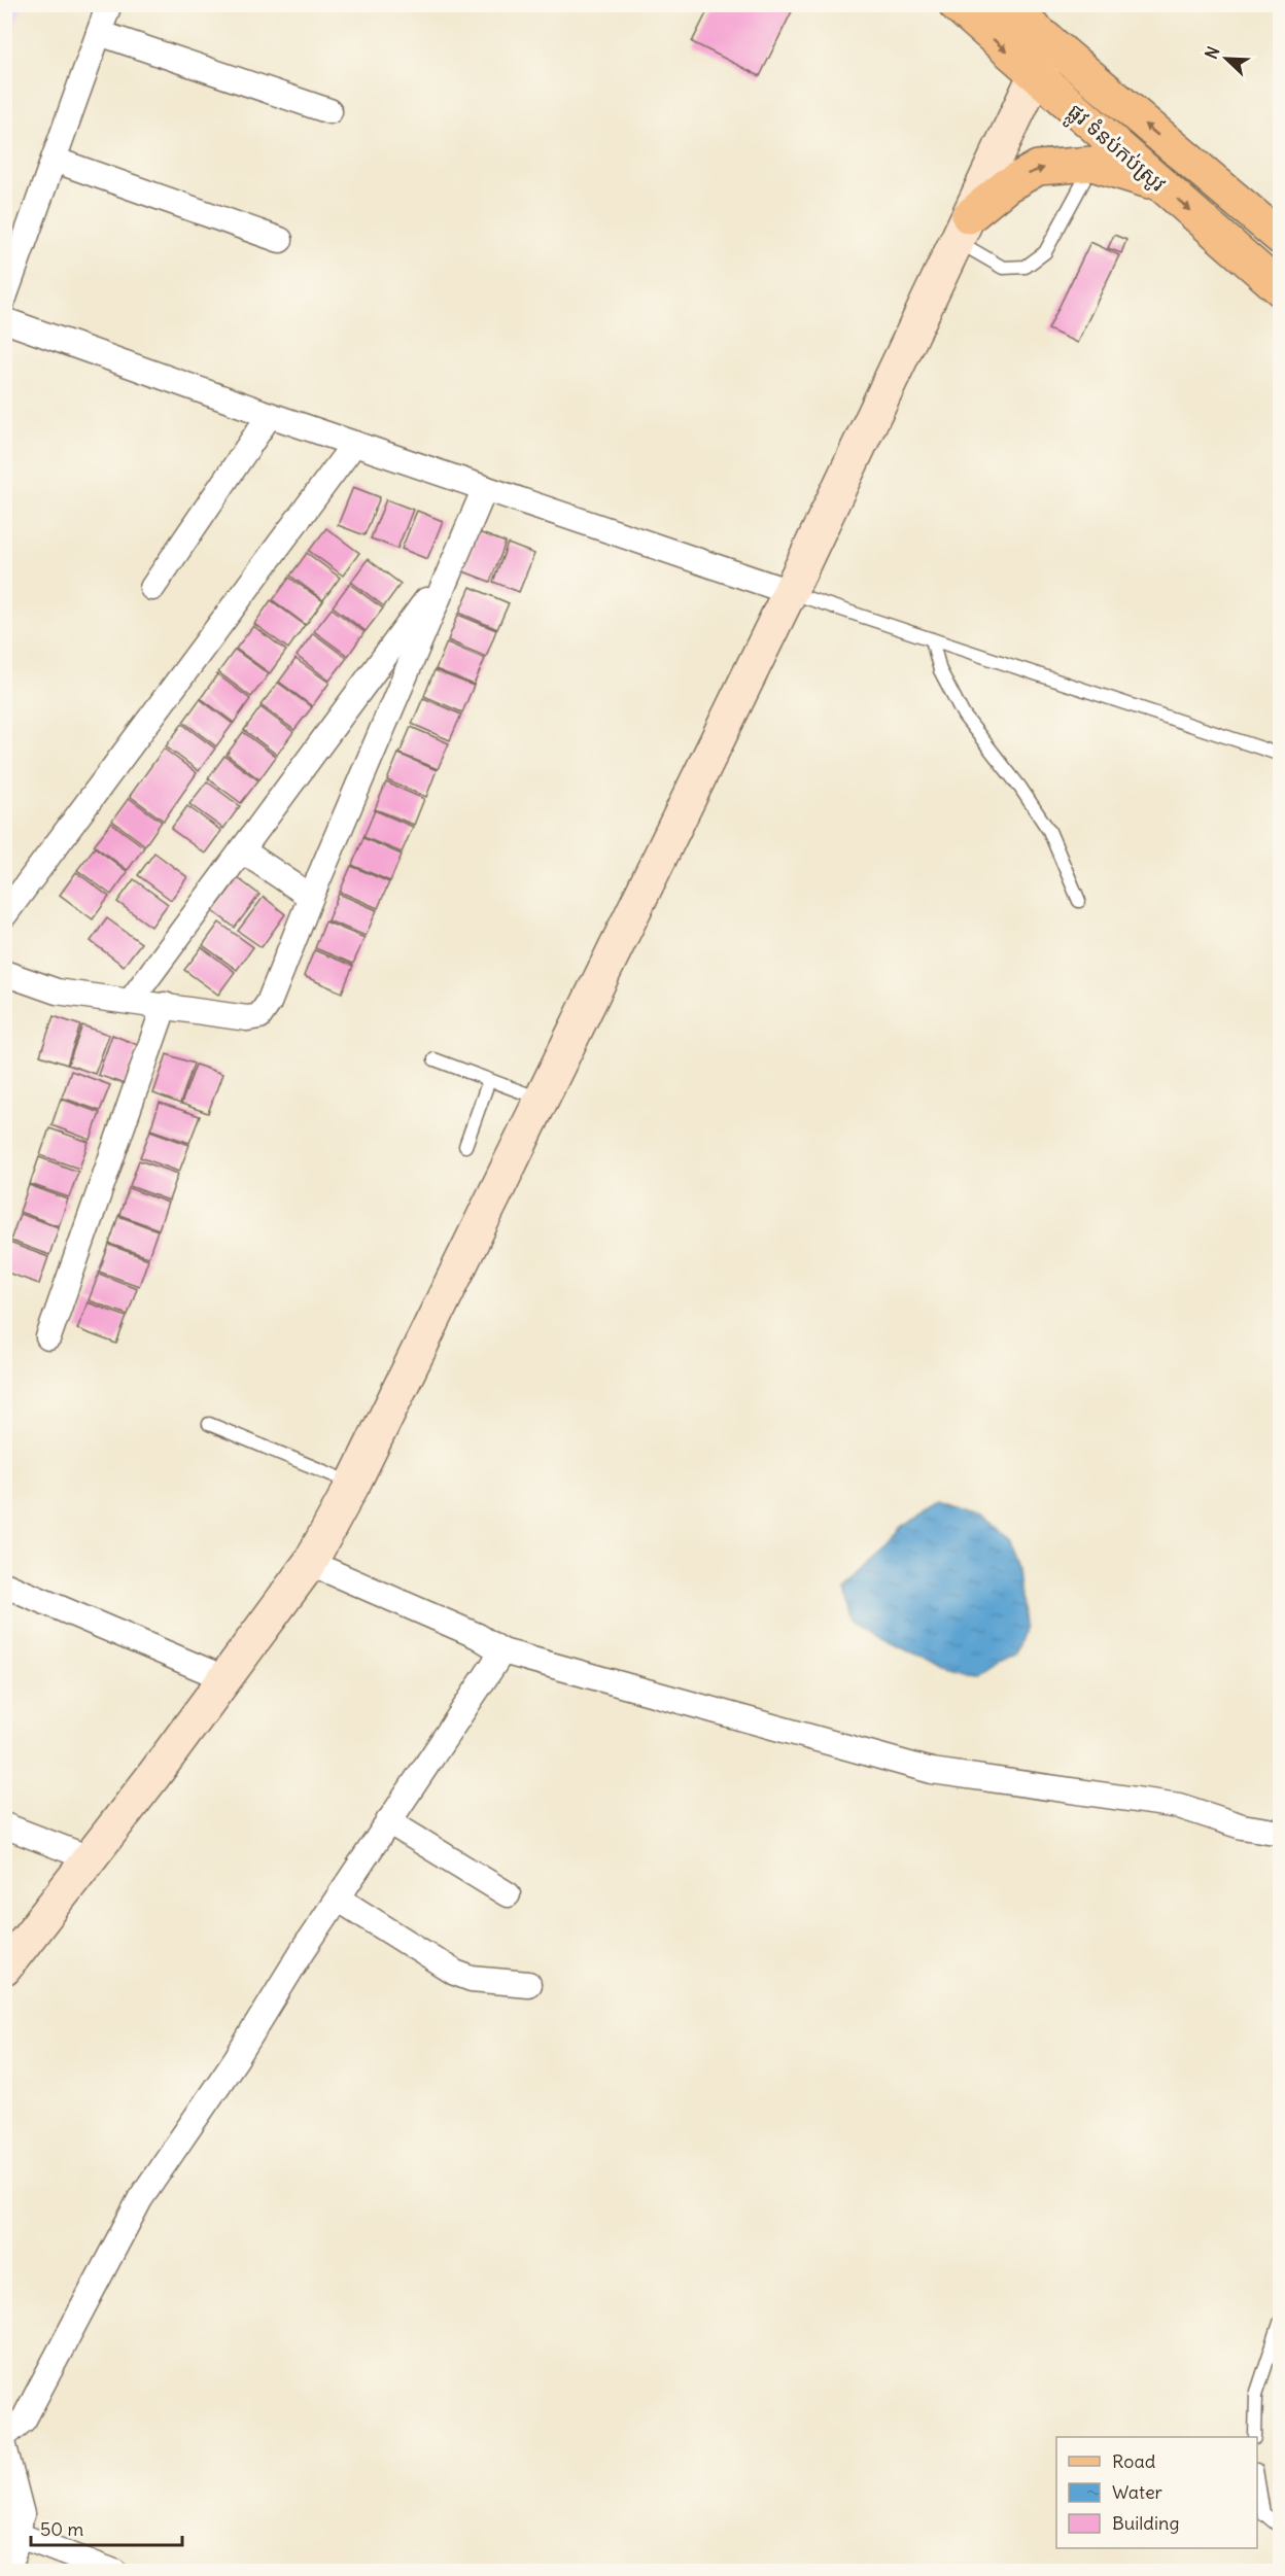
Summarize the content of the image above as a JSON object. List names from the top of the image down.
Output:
{
  "streets": {
    "main road": ["ផ្លូវ ទំនប់កប់ស្រូវ"]
  },
  "legend": ["Road", "Water", "Building"],
  "scale_bar": "50 m",
  "north": "top left"
}
